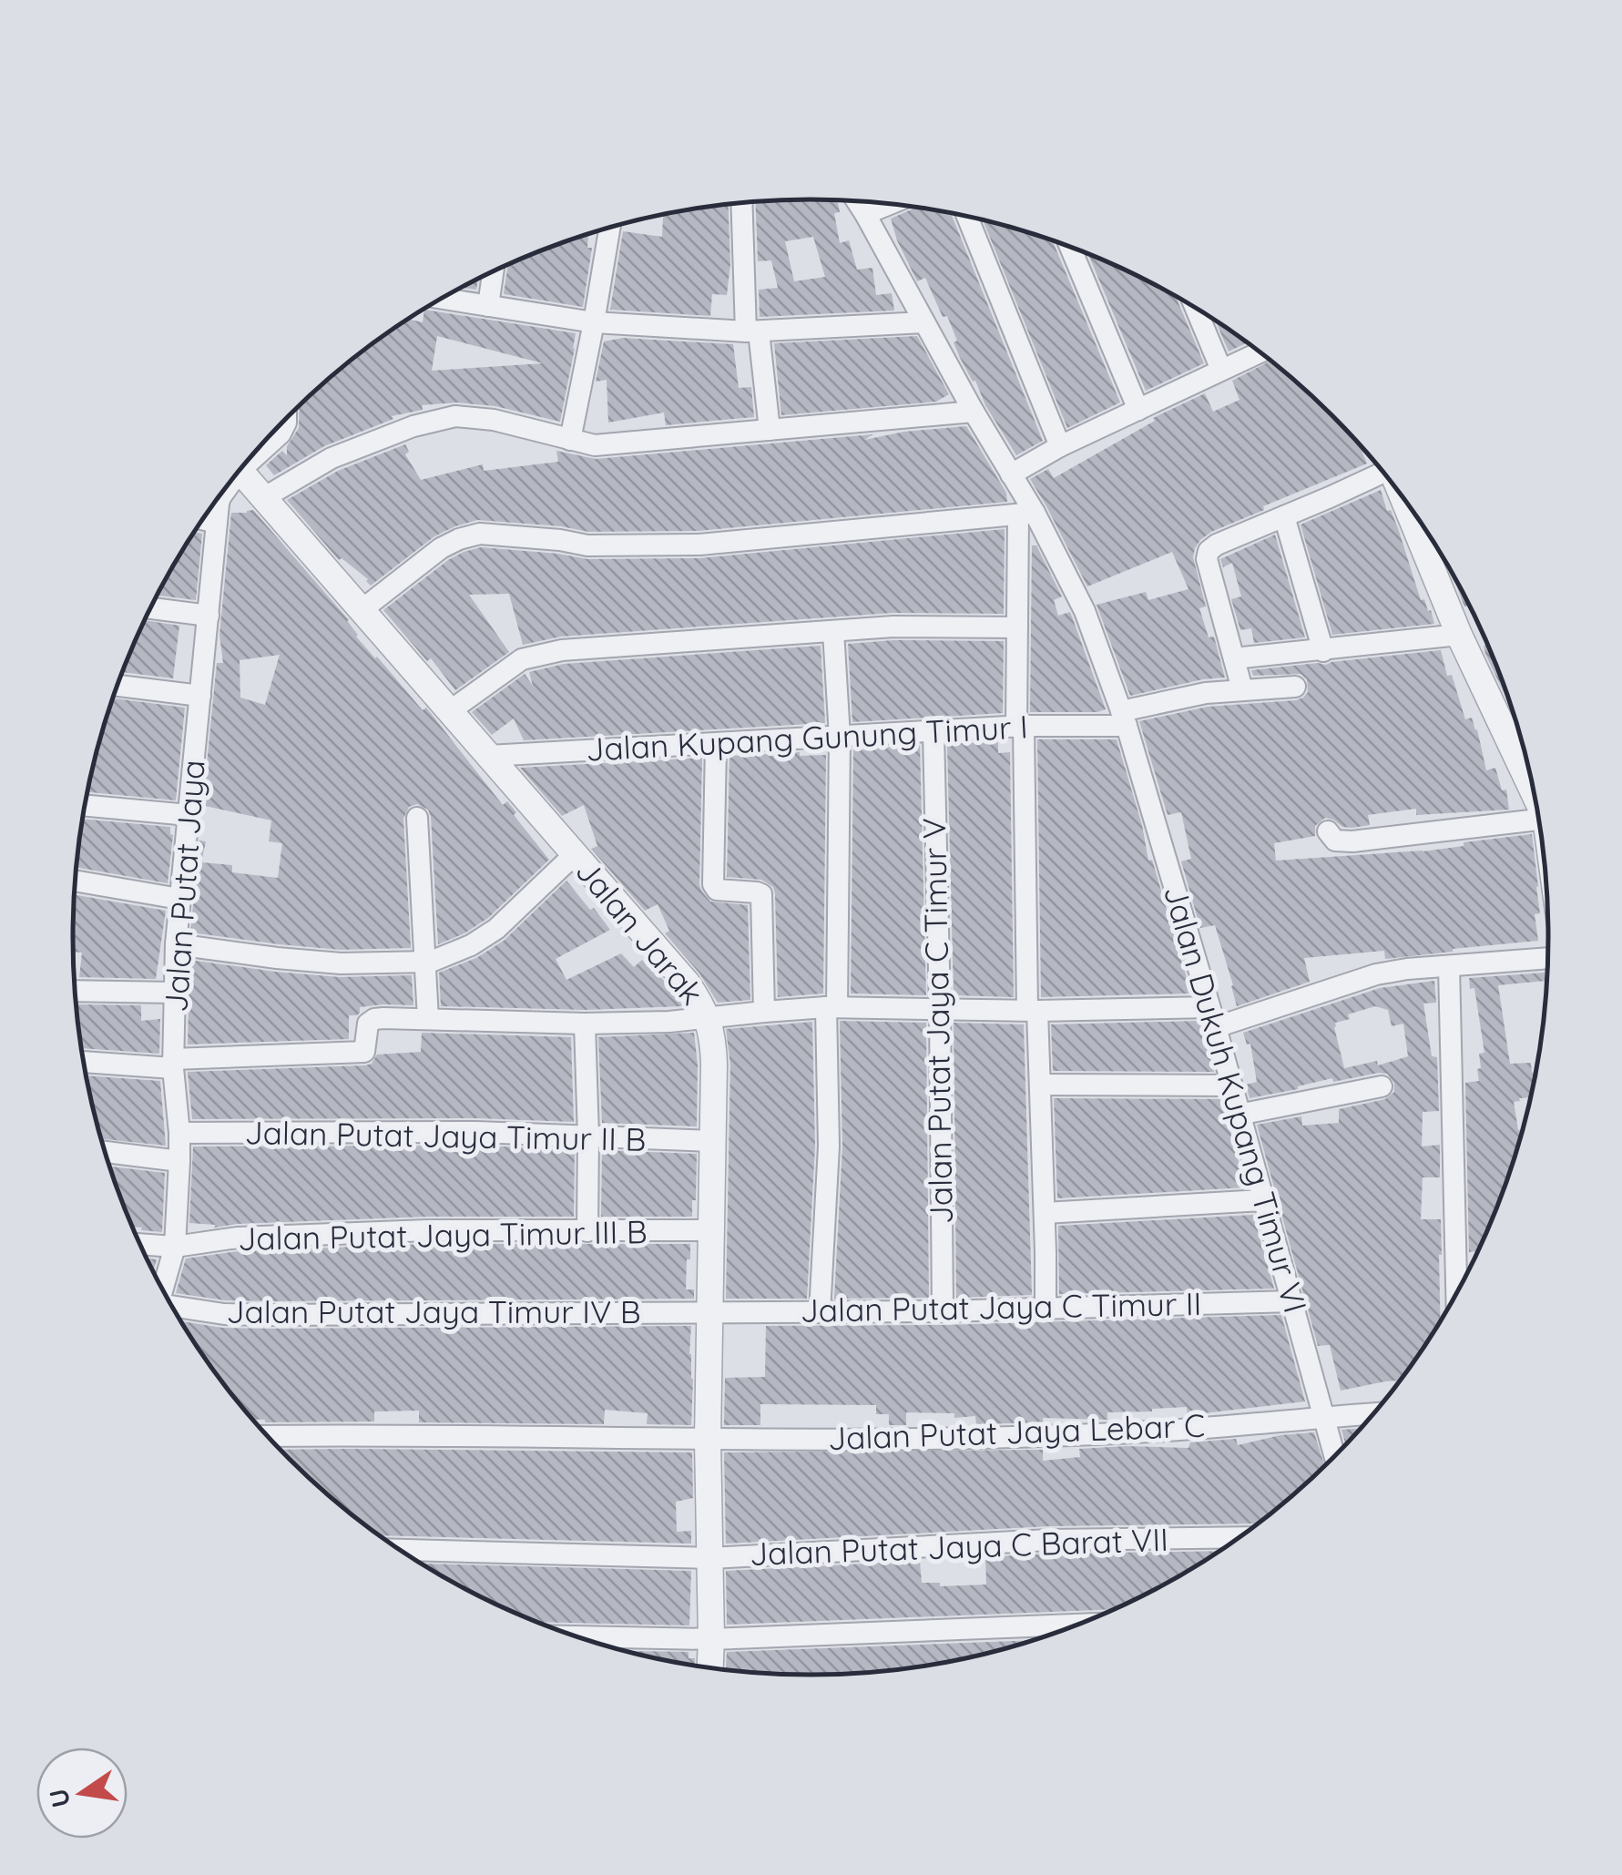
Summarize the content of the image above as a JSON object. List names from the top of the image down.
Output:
{
  "streets": {
    "street": [
      "Jalan Kupang Gunung Timur I",
      "Jalan Putat Jaya",
      "Jalan Jarak",
      "Jalan Putat Jaya C Timur V",
      "Jalan Dukuh Kupang Timur VI",
      "Jalan Putat Jaya Timur II B",
      "Jalan Putat Jaya Timur III B",
      "Jalan Putat Jaya C Timur II",
      "Jalan Putat Jaya Timur IV B",
      "Jalan Putat Jaya Lebar C",
      "Jalan Putat Jaya C Barat VII"
    ]
  },
  "crossings": [
    ["Jalan Kupang Gunung Timur I", "Jalan Jarak"],
    ["Jalan Kupang Gunung Timur I", "Jalan Putat Jaya C Timur V"],
    ["Jalan Kupang Gunung Timur I", "Jalan Dukuh Kupang Timur VI"],
    ["Jalan Putat Jaya", "Jalan Putat Jaya Timur II B"],
    ["Jalan Putat Jaya", "Jalan Putat Jaya Timur III B"],
    ["Jalan Jarak", "Jalan Putat Jaya Timur II B"],
    ["Jalan Jarak", "Jalan Putat Jaya Timur III B"],
    ["Jalan Jarak", "Jalan Putat Jaya C Timur II"],
    ["Jalan Jarak", "Jalan Putat Jaya Timur IV B"],
    ["Jalan Jarak", "Jalan Putat Jaya Lebar C"],
    ["Jalan Jarak", "Jalan Putat Jaya C Barat VII"],
    ["Jalan Putat Jaya C Timur V", "Jalan Putat Jaya C Timur II"],
    ["Jalan Dukuh Kupang Timur VI", "Jalan Putat Jaya C Timur II"],
    ["Jalan Dukuh Kupang Timur VI", "Jalan Putat Jaya Lebar C"],
    ["Jalan Putat Jaya C Timur II", "Jalan Putat Jaya Timur IV B"]
  ],
  "north": "left"
}
